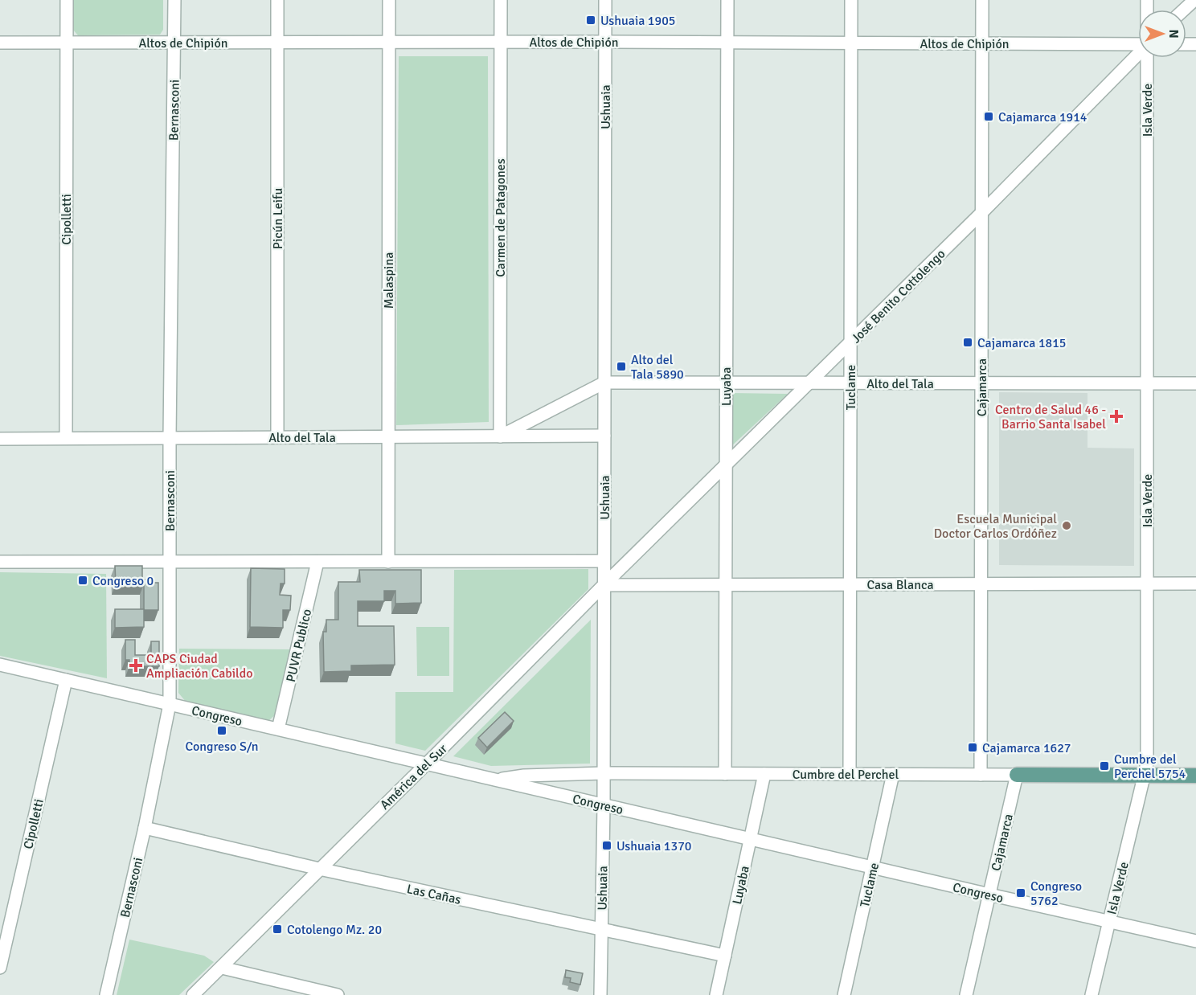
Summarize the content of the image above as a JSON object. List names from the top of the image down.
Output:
{
  "streets": {
    "main road": ["Cumbre del Perchel"],
    "street": [
      "Altos de Chipión",
      "Ushuaia",
      "Bernasconi",
      "Isla Verde",
      "Carmen de Patagones",
      "Picún Leifu",
      "Cipolletti",
      "Malaspina",
      "José Benito Cottolengo",
      "Alto del Tala",
      "Luyaba",
      "Tuclame",
      "Cajamarca",
      "Casa Blanca",
      "PUVR Publico",
      "Congreso",
      "América del Sur",
      "Las Cañas"
    ]
  },
  "crossings": [
    ["Altos de Chipión", "Ushuaia"],
    ["Altos de Chipión", "Bernasconi"],
    ["Altos de Chipión", "Carmen de Patagones"],
    ["Altos de Chipión", "Picún Leifu"],
    ["Altos de Chipión", "Cipolletti"],
    ["Altos de Chipión", "Malaspina"],
    ["Altos de Chipión", "Luyaba"],
    ["Altos de Chipión", "Tuclame"],
    ["Altos de Chipión", "Cajamarca"],
    ["Ushuaia", "José Benito Cottolengo"],
    ["Ushuaia", "Alto del Tala"],
    ["Ushuaia", "Casa Blanca"],
    ["Ushuaia", "Congreso"],
    ["Ushuaia", "Cumbre del Perchel"],
    ["Ushuaia", "América del Sur"],
    ["Ushuaia", "Las Cañas"],
    ["Bernasconi", "Alto del Tala"],
    ["Bernasconi", "Congreso"],
    ["Bernasconi", "Las Cañas"],
    ["Isla Verde", "Alto del Tala"],
    ["Isla Verde", "Casa Blanca"],
    ["Isla Verde", "Congreso"],
    ["Isla Verde", "Cumbre del Perchel"],
    ["Carmen de Patagones", "Alto del Tala"],
    ["Picún Leifu", "Alto del Tala"],
    ["Cipolletti", "Alto del Tala"],
    ["Cipolletti", "Congreso"],
    ["Malaspina", "Alto del Tala"],
    ["José Benito Cottolengo", "Alto del Tala"],
    ["José Benito Cottolengo", "Luyaba"],
    ["José Benito Cottolengo", "Tuclame"],
    ["José Benito Cottolengo", "Cajamarca"],
    ["José Benito Cottolengo", "Casa Blanca"],
    ["José Benito Cottolengo", "América del Sur"],
    ["Alto del Tala", "Luyaba"],
    ["Alto del Tala", "Tuclame"],
    ["Alto del Tala", "Cajamarca"],
    ["Luyaba", "Casa Blanca"],
    ["Luyaba", "Congreso"],
    ["Luyaba", "Cumbre del Perchel"],
    ["Luyaba", "Las Cañas"],
    ["Tuclame", "Casa Blanca"],
    ["Tuclame", "Congreso"],
    ["Tuclame", "Cumbre del Perchel"],
    ["Cajamarca", "Casa Blanca"],
    ["Cajamarca", "Congreso"],
    ["Cajamarca", "Cumbre del Perchel"],
    ["Casa Blanca", "América del Sur"],
    ["PUVR Publico", "Congreso"],
    ["Congreso", "Cumbre del Perchel"],
    ["Congreso", "América del Sur"],
    ["América del Sur", "Las Cañas"]
  ],
  "places": {
    "transit": [
      "Ushuaia 1905",
      "Cajamarca 1914",
      "Cajamarca 1815",
      "Alto del Tala 5890",
      "Congreso 0",
      "Congreso S/n",
      "Cajamarca 1627",
      "Cumbre del Perchel 5754",
      "Ushuaia 1370",
      "Congreso 5762",
      "Cotolengo Mz. 20"
    ],
    "health": ["Centro de Salud 46 - Barrio Santa Isabel", "CAPS Ciudad Ampliación Cabildo"],
    "other": ["Escuela Municipal Doctor Carlos Ordóñez"]
  },
  "north": "right"
}
